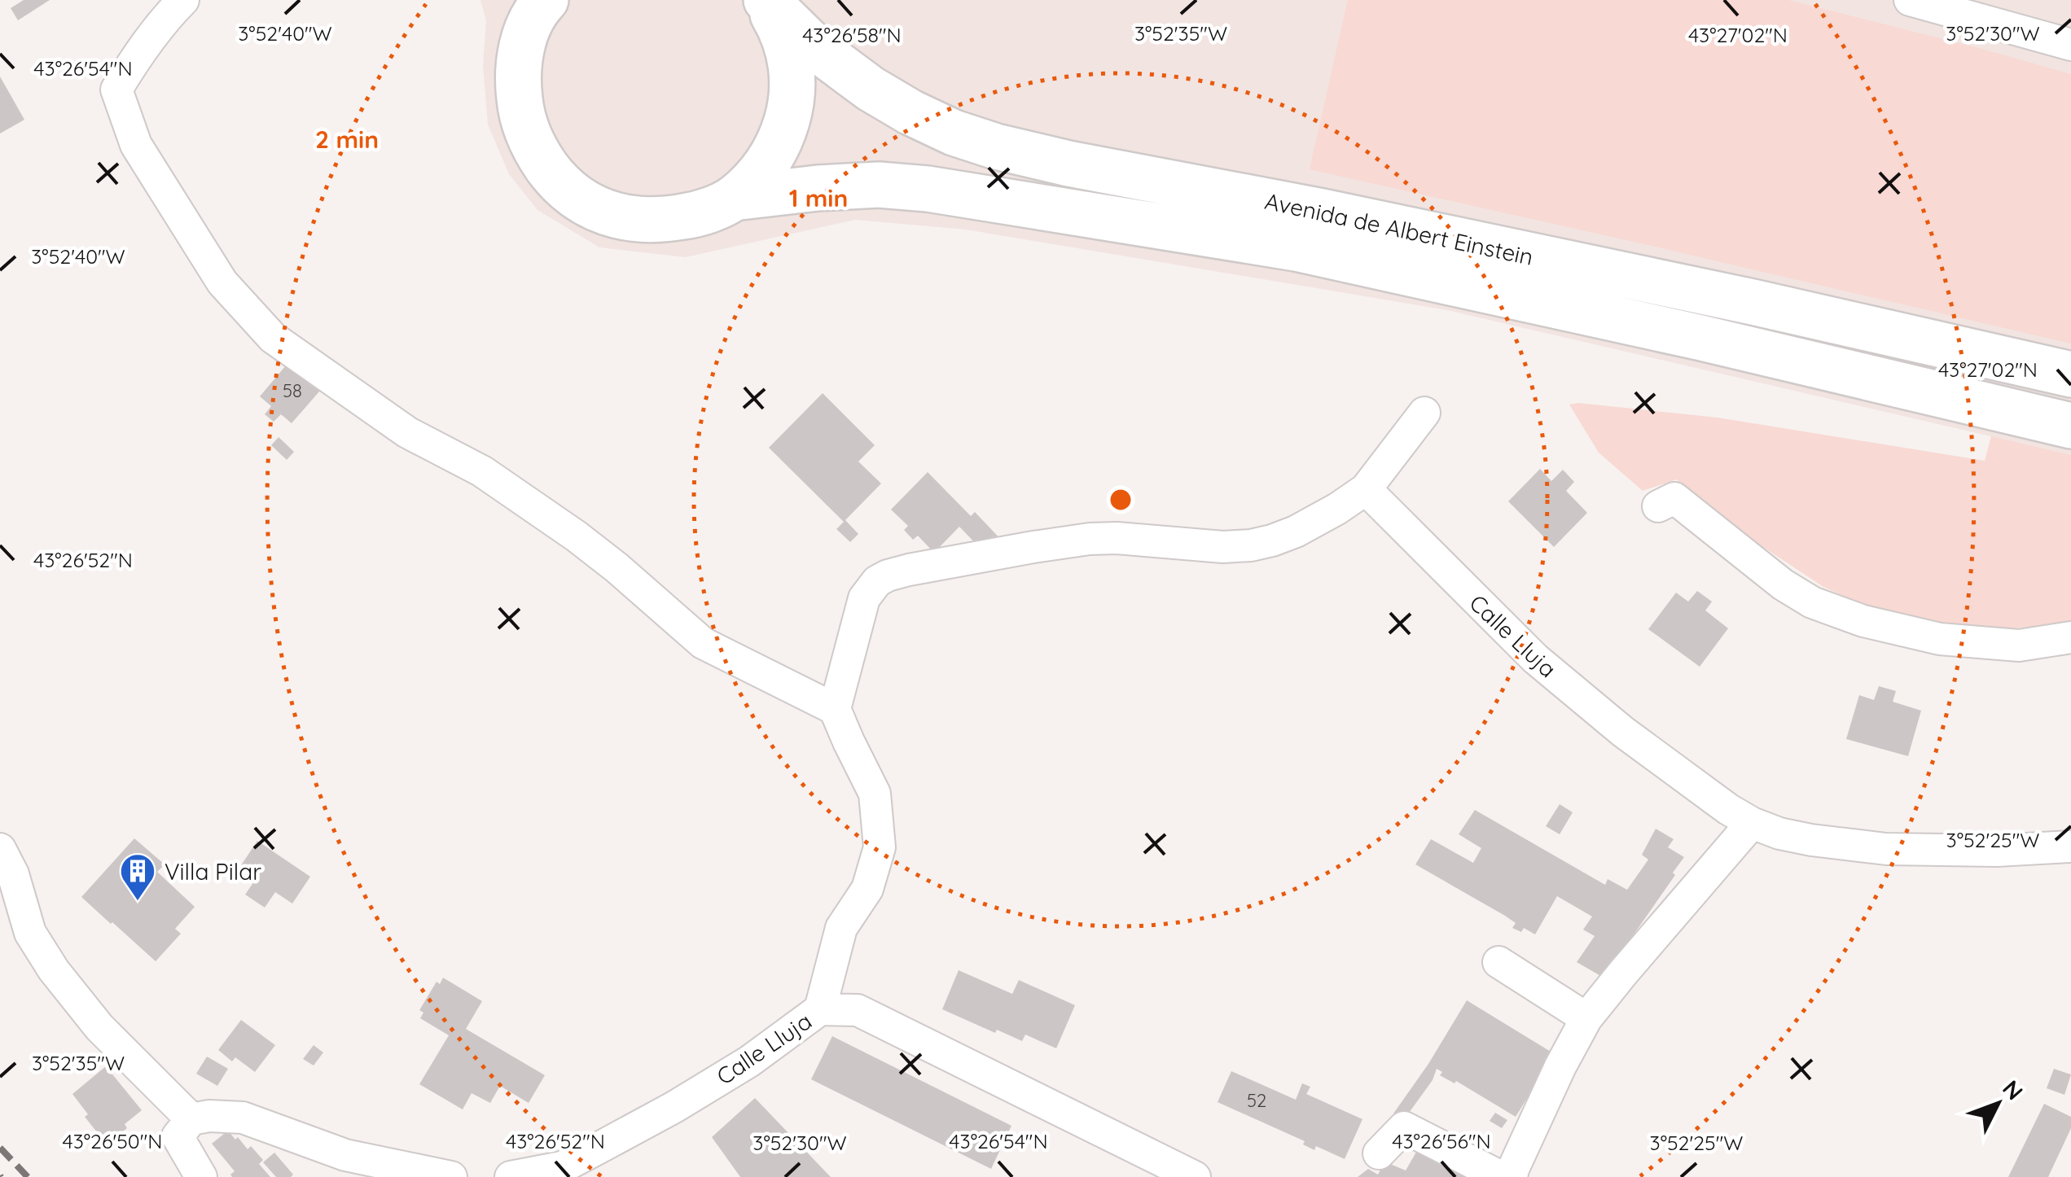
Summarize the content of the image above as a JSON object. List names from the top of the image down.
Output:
{
  "streets": {
    "main road": ["Avenida de Albert Einstein"],
    "street": ["Calle Lluja"]
  },
  "places": {
    "building": ["Villa Pilar"]
  },
  "house_numbers": ["58", "52"],
  "north": "top right",
  "coordinates": [
    "3°52'30\"W",
    "3°52'35\"W",
    "3°52'40\"W",
    "43°26'58\"N",
    "43°27'02\"N",
    "43°26'54\"N",
    "43°26'52\"N",
    "3°52'25\"W",
    "43°26'50\"N",
    "43°26'56\"N"
  ],
  "rings": ["2 min", "1 min"]
}
